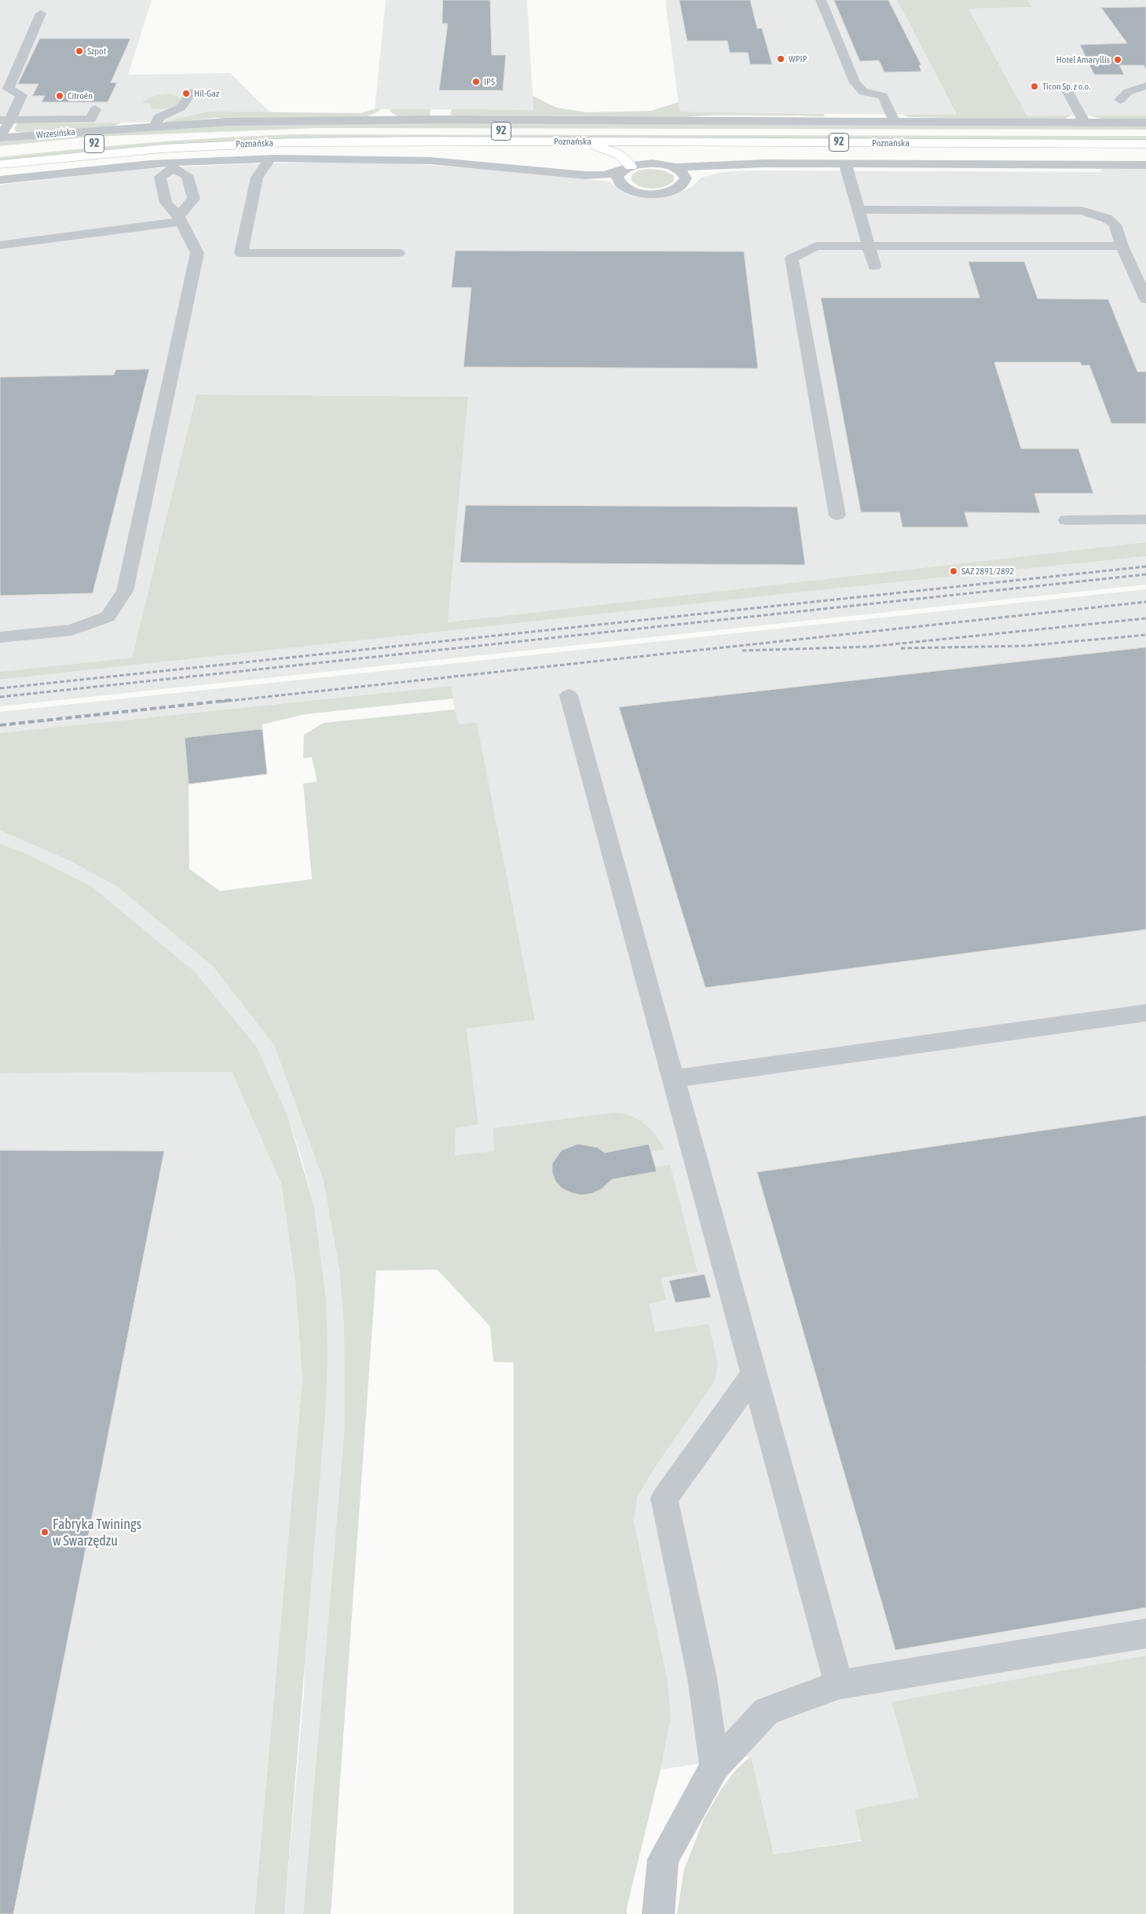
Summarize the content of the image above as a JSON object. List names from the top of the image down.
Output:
{
  "streets": {
    "main road": ["92", "Poznańska"],
    "street": ["Wrzesińska"]
  },
  "crossings": [
    ["Wrzesińska", "Poznańska"]
  ],
  "places": [
    "Szpot",
    "WPIP",
    "Hotel Amaryllis",
    "IPS",
    "Ticon Sp. z o.o.",
    "Hil-Gaz",
    "Citroën",
    "SAZ 2891/2892",
    "Fabryka Twinings w Swarzędzu"
  ]
}
